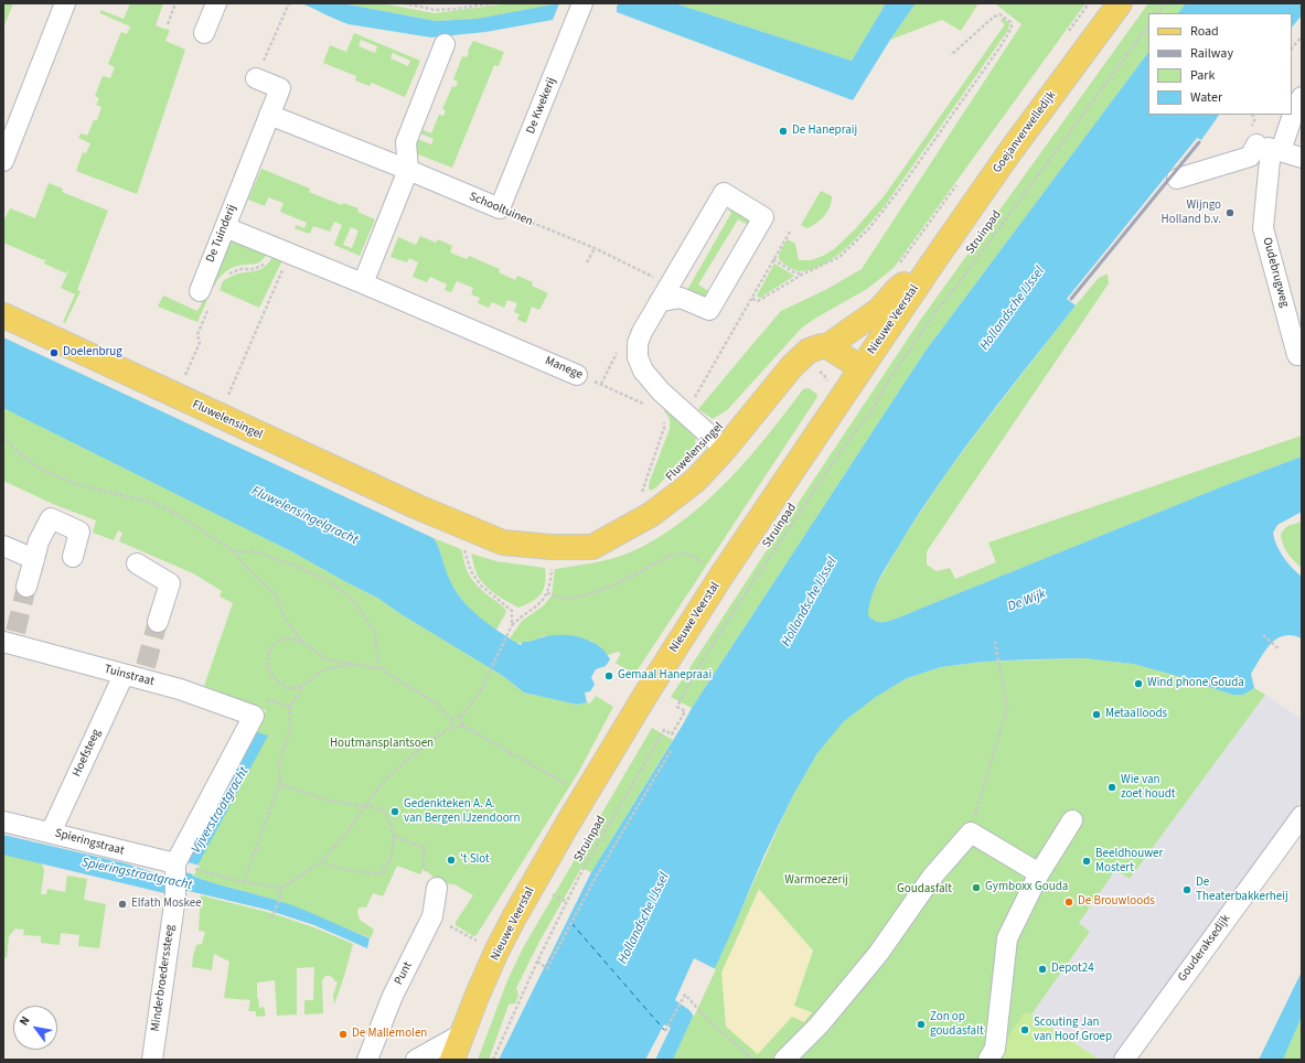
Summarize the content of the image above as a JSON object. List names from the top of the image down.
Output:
{
  "streets": {
    "main road": ["Goejanverwelledijk", "Nieuwe Veerstal", "Fluwelensingel"],
    "street": [
      "De Kwekerij",
      "Schooltuinen",
      "De Tuinderij",
      "Oudebrugweg",
      "Manege",
      "Tuinstraat",
      "Hoefsteeg",
      "Spieringstraat",
      "Gouderaksedijk",
      "Punt",
      "Minderbroederssteeg"
    ],
    "path": ["Struinpad"]
  },
  "crossings": [
    ["De Kwekerij", "Schooltuinen"],
    ["Goejanverwelledijk", "Nieuwe Veerstal"],
    ["Goejanverwelledijk", "Fluwelensingel"],
    ["Schooltuinen", "De Tuinderij"],
    ["De Tuinderij", "Manege"],
    ["Nieuwe Veerstal", "Fluwelensingel"],
    ["Tuinstraat", "Hoefsteeg"],
    ["Tuinstraat", "Spieringstraat"],
    ["Tuinstraat", "Minderbroederssteeg"],
    ["Hoefsteeg", "Spieringstraat"],
    ["Spieringstraat", "Minderbroederssteeg"]
  ],
  "water": [
    "Hollandsche IJssel",
    "Fluwelensingelgracht",
    "De Wijk",
    "Vijverstraatgracht",
    "Spieringstraatgracht"
  ],
  "parks": ["Houtmansplantsoen", "Warmoezerij", "Goudasfalt"],
  "places": [
    "De Hanepraij",
    "Wijngo Holland b.v.",
    "Doelenbrug",
    "Gemaal Hanepraai",
    "Wind phone Gouda",
    "Metaalloods",
    "Wie van zoet houdt",
    "Gedenkteken A. A. van Bergen IJzendoorn",
    "'t Slot",
    "Beeldhouwer Mostert",
    "Gymboxx Gouda",
    "De Theaterbakkerheij",
    "De Brouwloods",
    "Elfath Moskee",
    "Depot24",
    "Zon op goudasfalt",
    "Scouting Jan van Hoof Groep",
    "De Mallemolen"
  ],
  "legend": [
    "Road",
    "Railway",
    "Park",
    "Water"
  ],
  "north": "top left"
}
